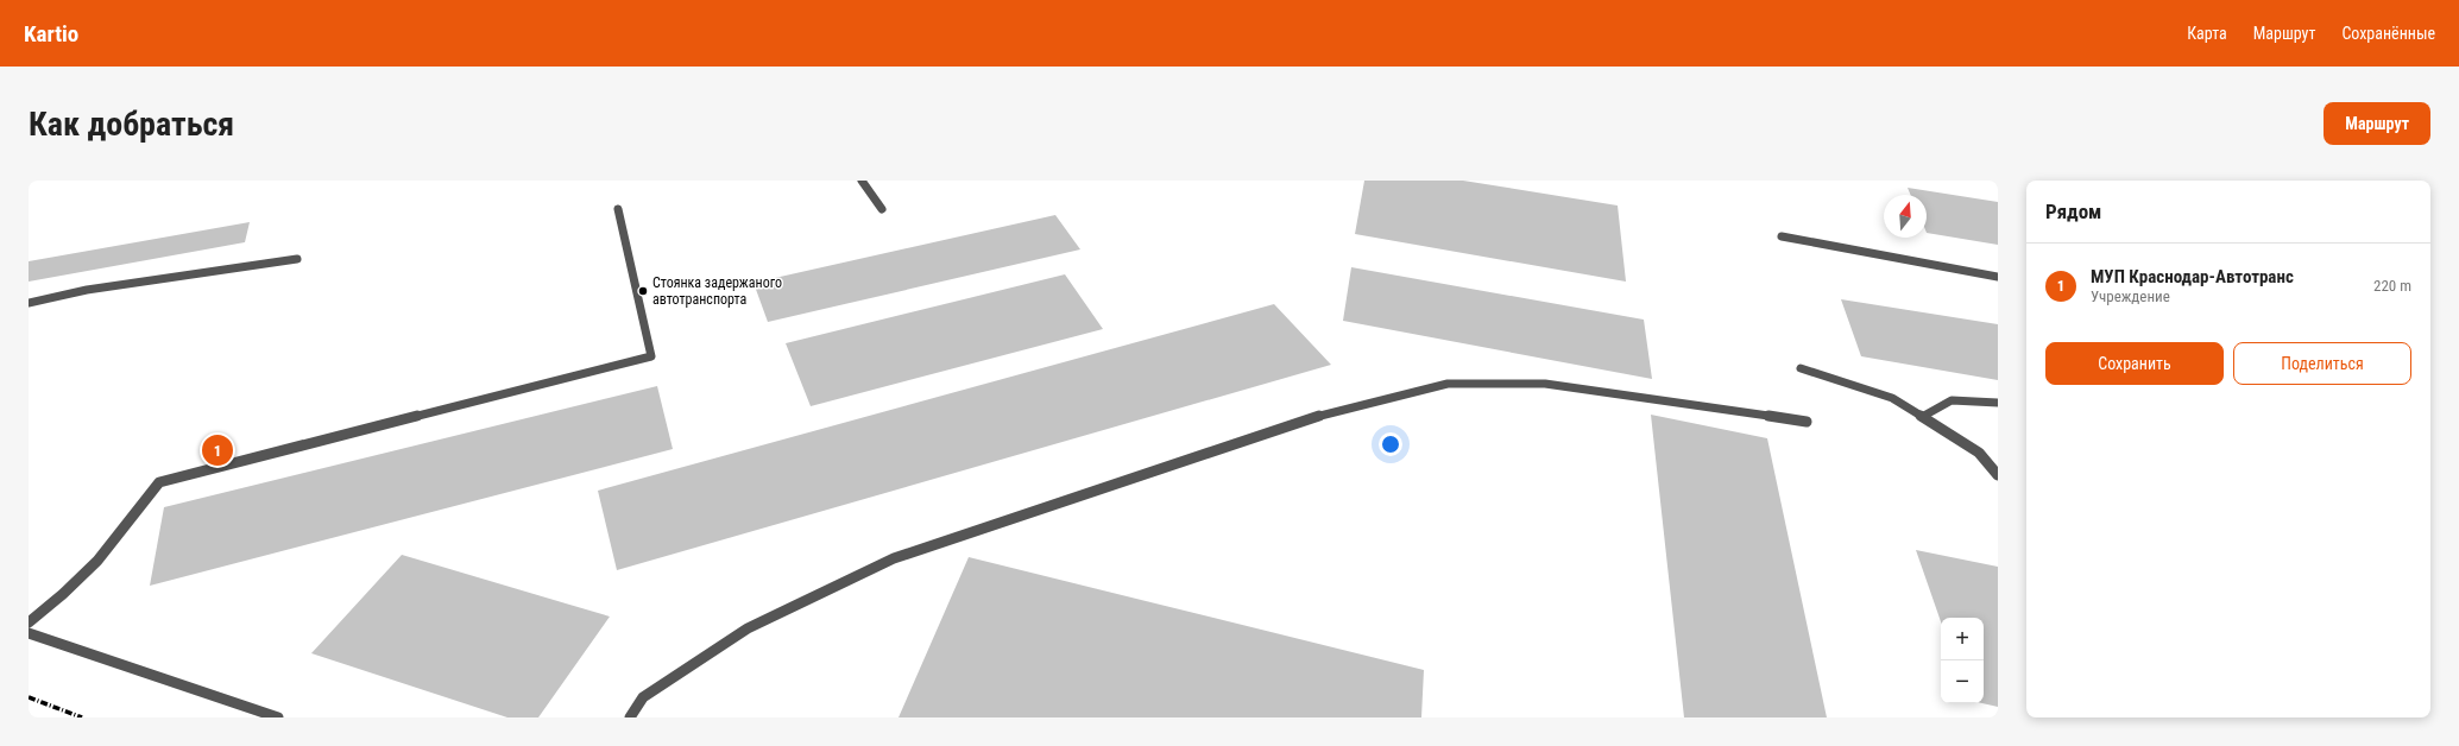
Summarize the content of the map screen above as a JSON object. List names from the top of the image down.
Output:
{
  "places": ["Стоянка задержаного автотранспорта"],
  "north": "top",
  "page": {
    "header": "Kartio",
    "nav": ["Карта", "Маршрут", "Сохранённые"],
    "buttons": [
      "Маршрут",
      ["Сохранить", "Поделиться"]
    ],
    "title": "Как добраться",
    "heading": "Рядом",
    "list": [
      {
        "mark": "1",
        "name": "МУП Краснодар-Автотранс",
        "note": "Учреждение",
        "value": "220 m"
      }
    ],
    "pins": "1",
    "map_buttons": ["+", "−"]
  }
}
